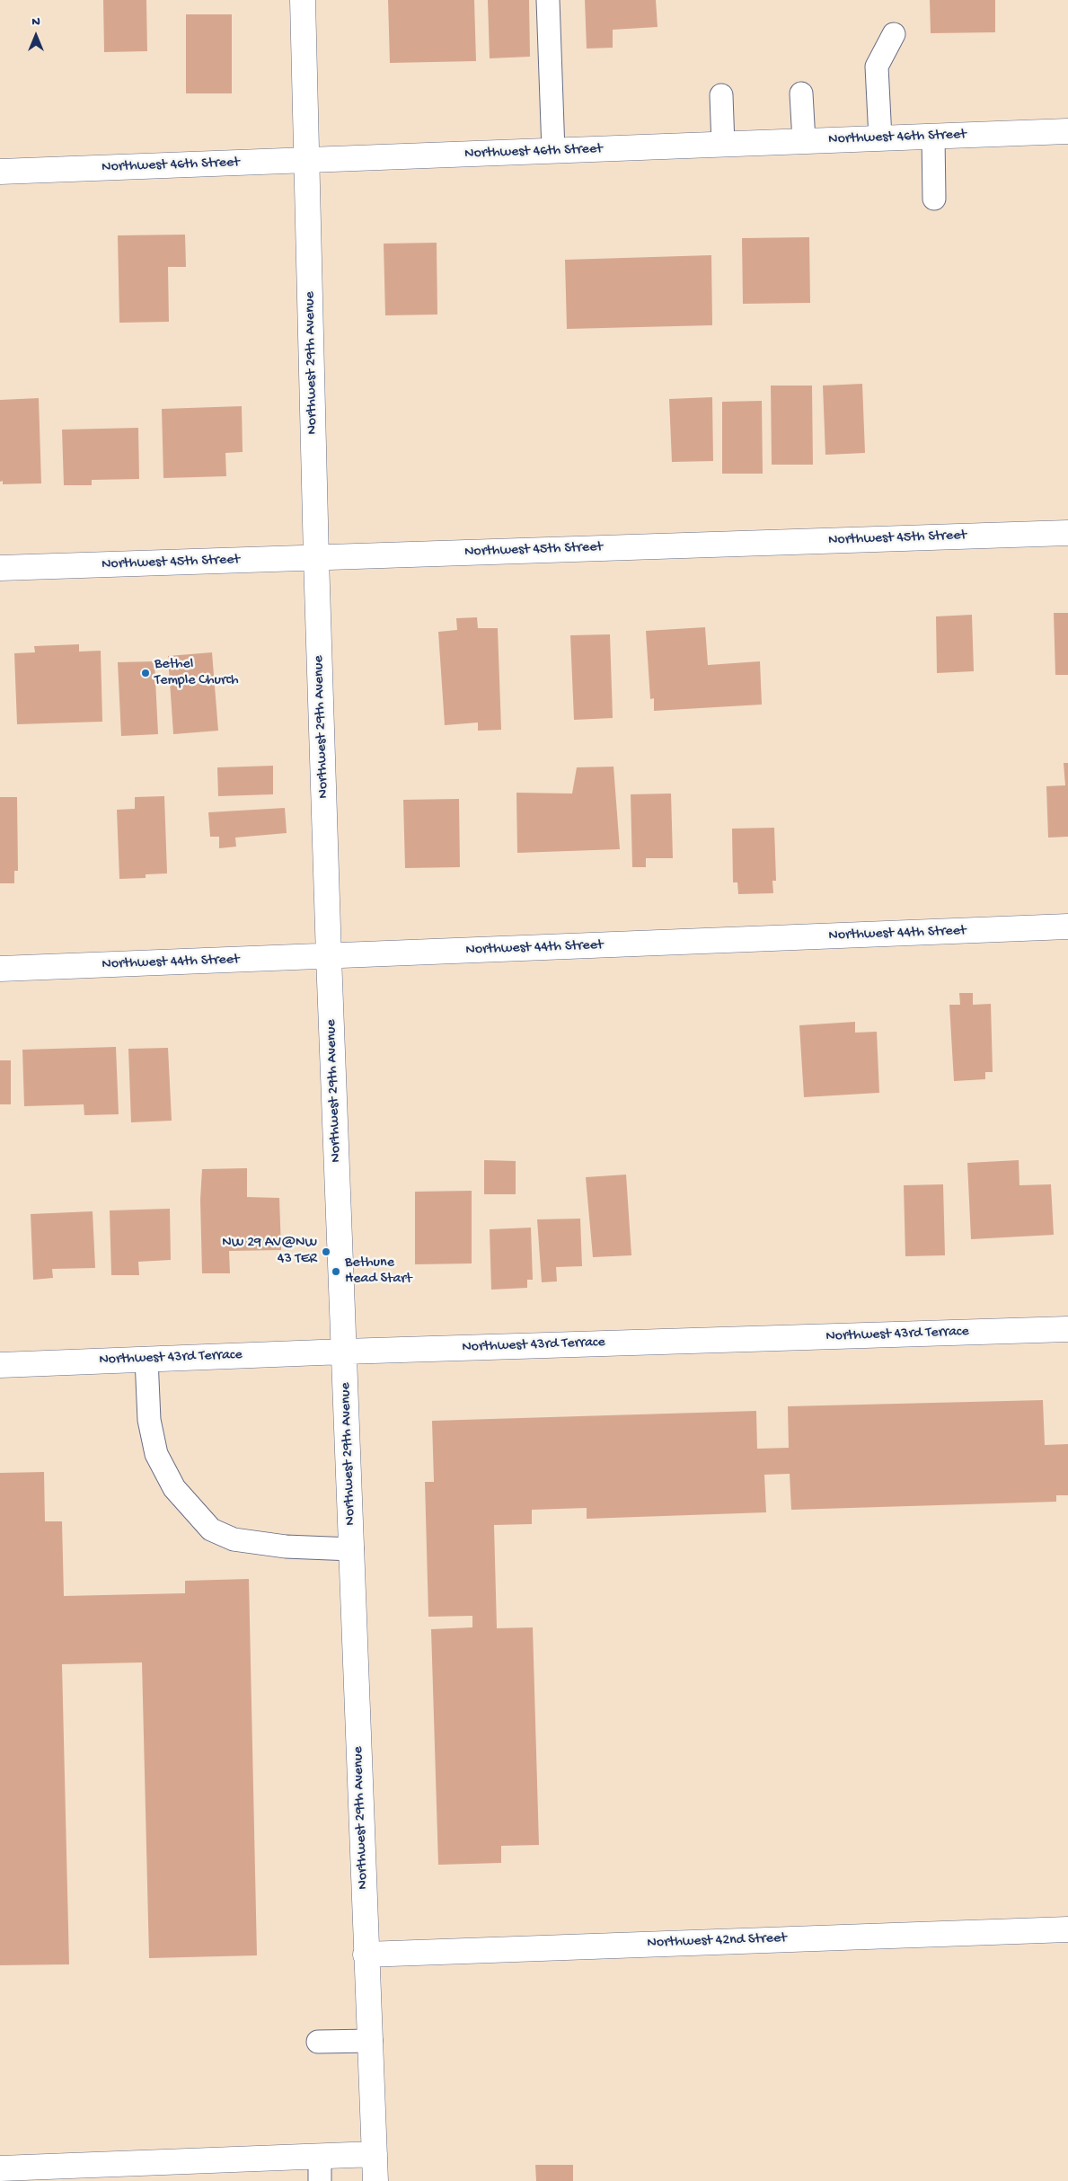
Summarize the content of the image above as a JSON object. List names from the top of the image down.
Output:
{
  "streets": {
    "street": [
      "Northwest 46th Street",
      "Northwest 29th Avenue",
      "Northwest 45th Street",
      "Northwest 44th Street",
      "Northwest 43rd Terrace",
      "Northwest 42nd Street"
    ]
  },
  "crossings": [
    ["Northwest 46th Street", "Northwest 29th Avenue"],
    ["Northwest 29th Avenue", "Northwest 45th Street"],
    ["Northwest 29th Avenue", "Northwest 44th Street"],
    ["Northwest 29th Avenue", "Northwest 43rd Terrace"],
    ["Northwest 29th Avenue", "Northwest 42nd Street"]
  ],
  "places": ["Bethel Temple Church", "NW 29 AV@NW 43 TER", "Bethune Head Start"],
  "north": "top"
}
